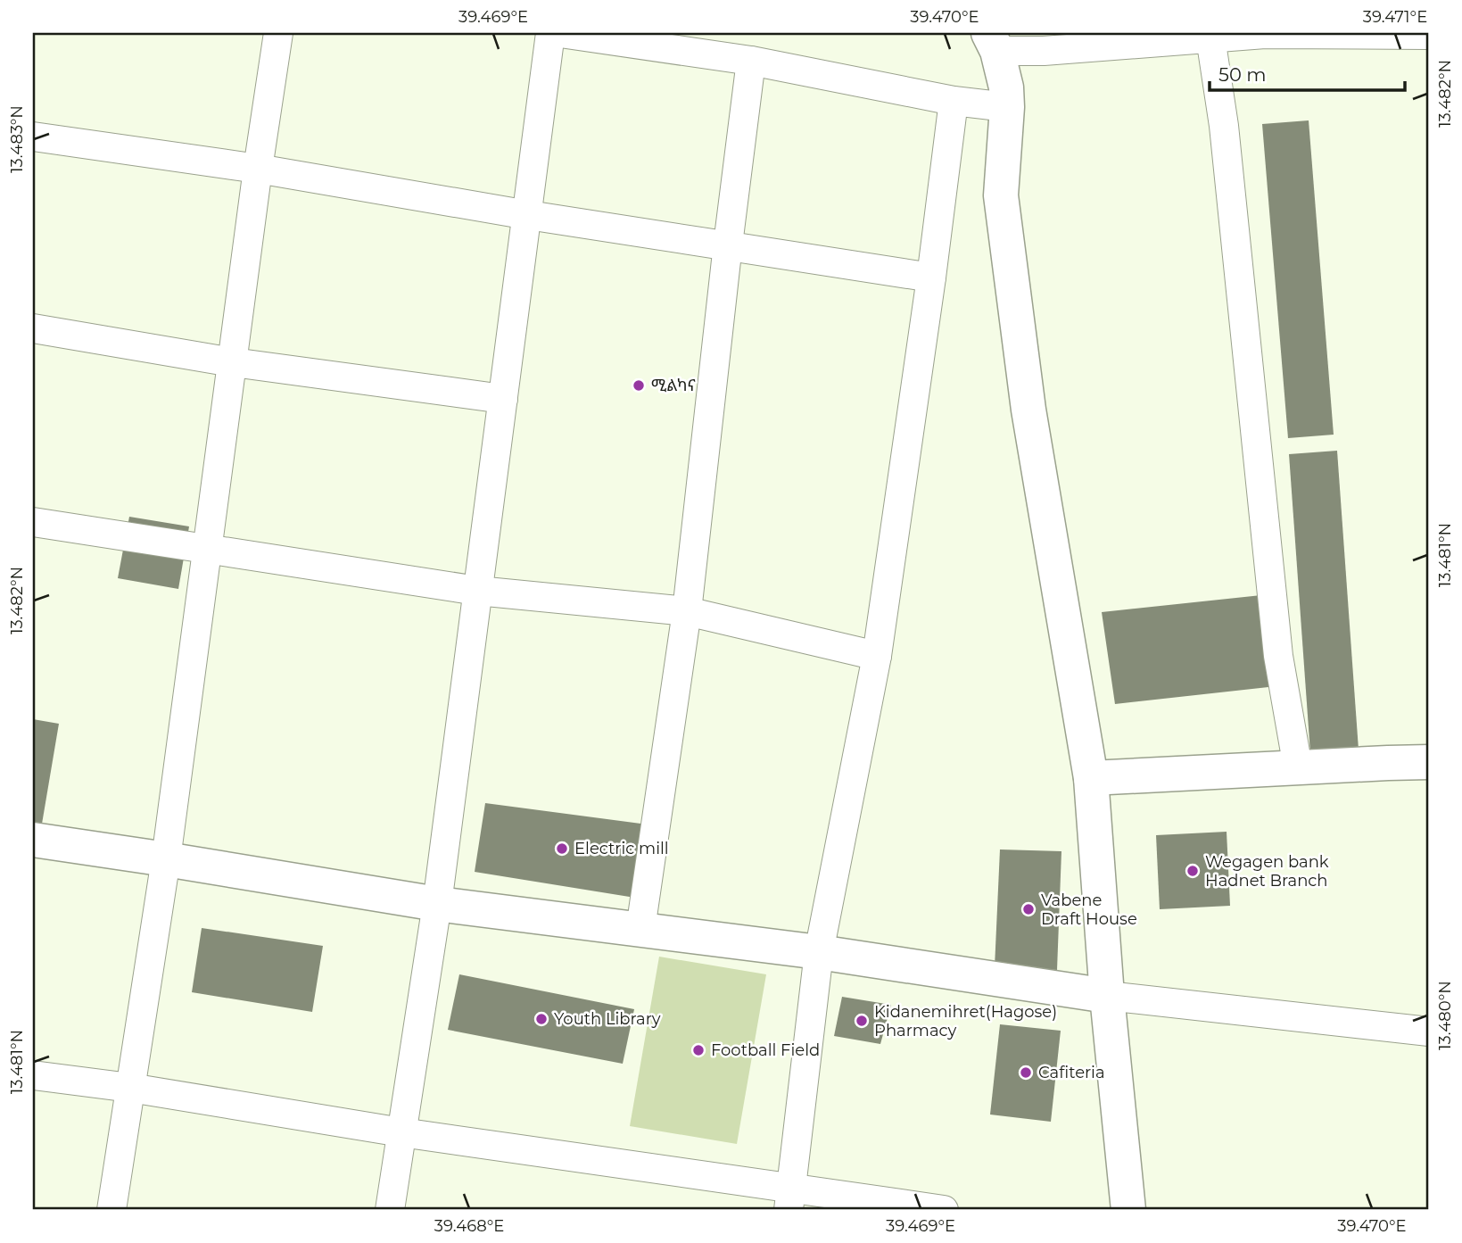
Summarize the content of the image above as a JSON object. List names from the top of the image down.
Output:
{
  "places": [
    "ሚልካና",
    "Electric mill",
    "Wegagen bank Hadnet Branch",
    "Vabene Draft House",
    "Youth Library",
    "Kidanemihret(Hagose) Pharmacy",
    "Football Field",
    "Cafiteria"
  ],
  "scale_bar": "50 m",
  "coordinates": [
    "39.469°E",
    "39.470°E",
    "39.471°E",
    "13.482°N",
    "13.483°N",
    "13.481°N",
    "13.480°N",
    "39.468°E"
  ]
}
